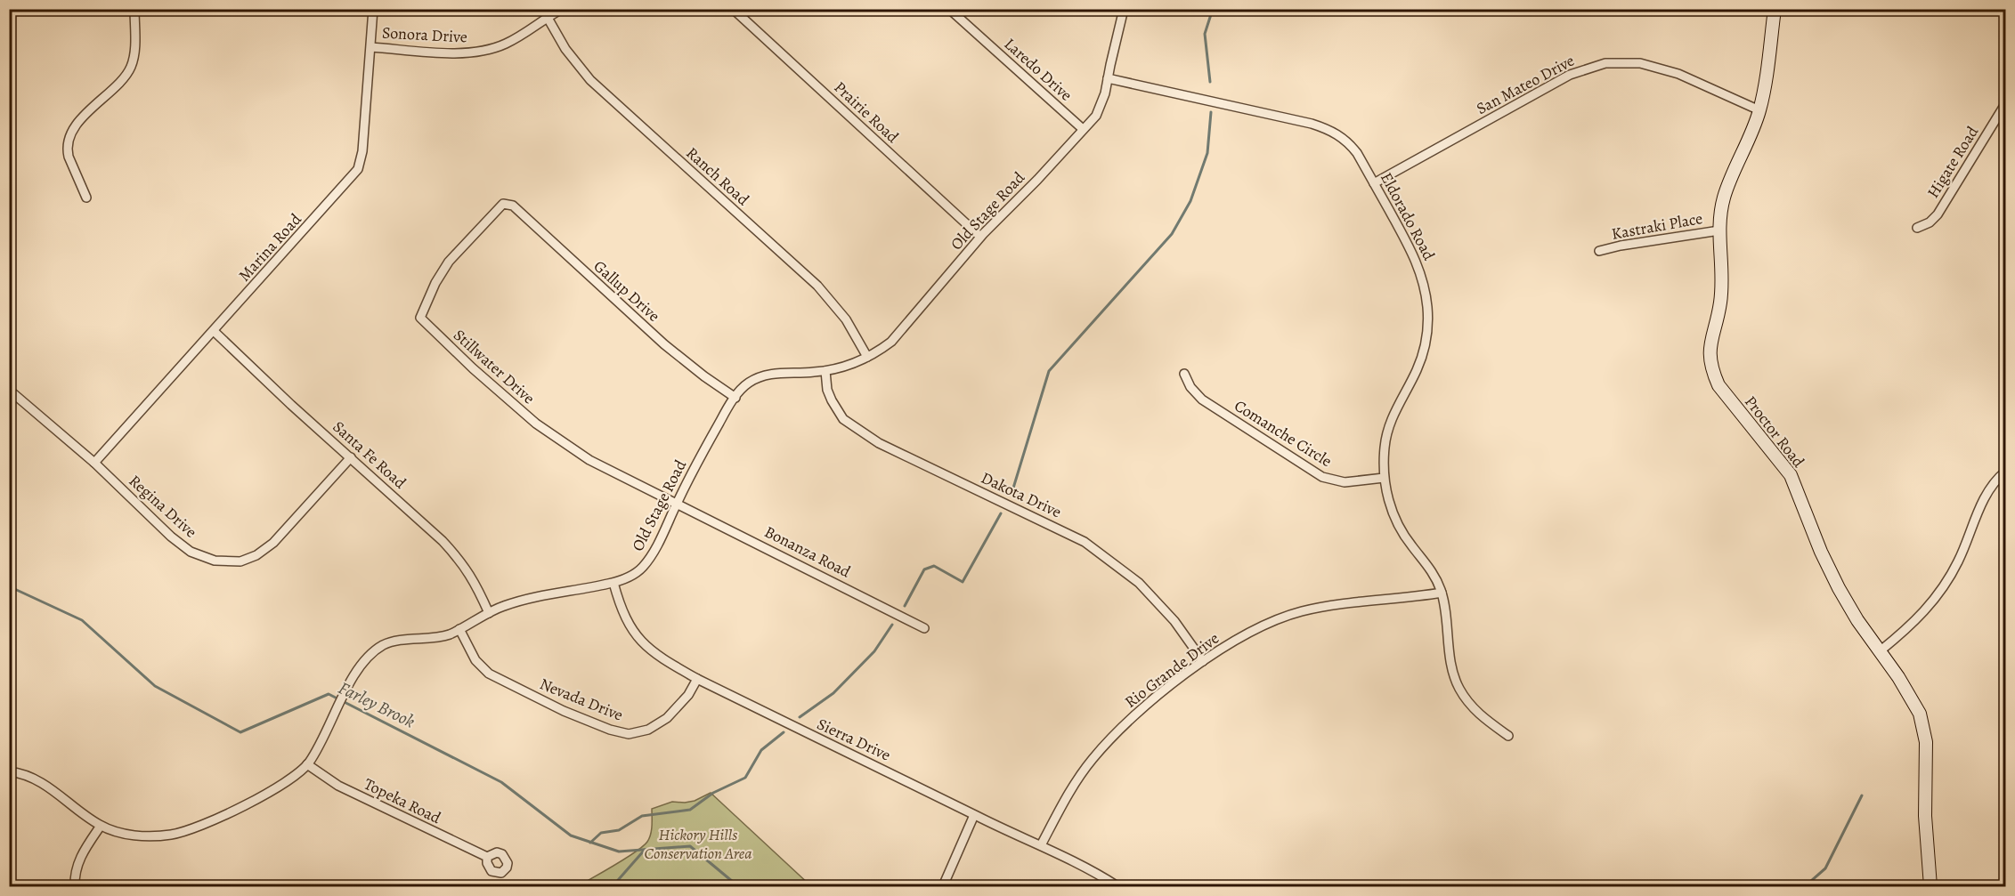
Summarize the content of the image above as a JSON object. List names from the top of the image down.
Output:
{
  "streets": {
    "main road": ["Proctor Road"],
    "street": [
      "Sonora Drive",
      "Laredo Drive",
      "San Mateo Drive",
      "Prairie Road",
      "Higate Road",
      "Ranch Road",
      "Old Stage Road",
      "Eldorado Road",
      "Kastraki Place",
      "Marina Road",
      "Gallup Drive",
      "Stillwater Drive",
      "Comanche Circle",
      "Santa Fe Road",
      "Dakota Drive",
      "Regina Drive",
      "Bonanza Road",
      "Rio Grande Drive",
      "Nevada Drive",
      "Sierra Drive",
      "Topeka Road"
    ]
  },
  "crossings": [
    ["Sonora Drive", "Ranch Road"],
    ["Sonora Drive", "Marina Road"],
    ["Laredo Drive", "Old Stage Road"],
    ["San Mateo Drive", "Eldorado Road"],
    ["San Mateo Drive", "Proctor Road"],
    ["Prairie Road", "Old Stage Road"],
    ["Ranch Road", "Old Stage Road"],
    ["Old Stage Road", "Eldorado Road"],
    ["Old Stage Road", "Gallup Drive"],
    ["Old Stage Road", "Stillwater Drive"],
    ["Old Stage Road", "Santa Fe Road"],
    ["Old Stage Road", "Dakota Drive"],
    ["Old Stage Road", "Bonanza Road"],
    ["Old Stage Road", "Nevada Drive"],
    ["Old Stage Road", "Sierra Drive"],
    ["Old Stage Road", "Topeka Road"],
    ["Eldorado Road", "Comanche Circle"],
    ["Eldorado Road", "Rio Grande Drive"],
    ["Kastraki Place", "Proctor Road"],
    ["Marina Road", "Santa Fe Road"],
    ["Marina Road", "Regina Drive"],
    ["Gallup Drive", "Stillwater Drive"],
    ["Stillwater Drive", "Bonanza Road"],
    ["Santa Fe Road", "Regina Drive"],
    ["Dakota Drive", "Rio Grande Drive"],
    ["Rio Grande Drive", "Sierra Drive"],
    ["Nevada Drive", "Sierra Drive"]
  ],
  "water": ["Farley Brook"],
  "parks": ["Hickory Hills Conservation Area"]
}
